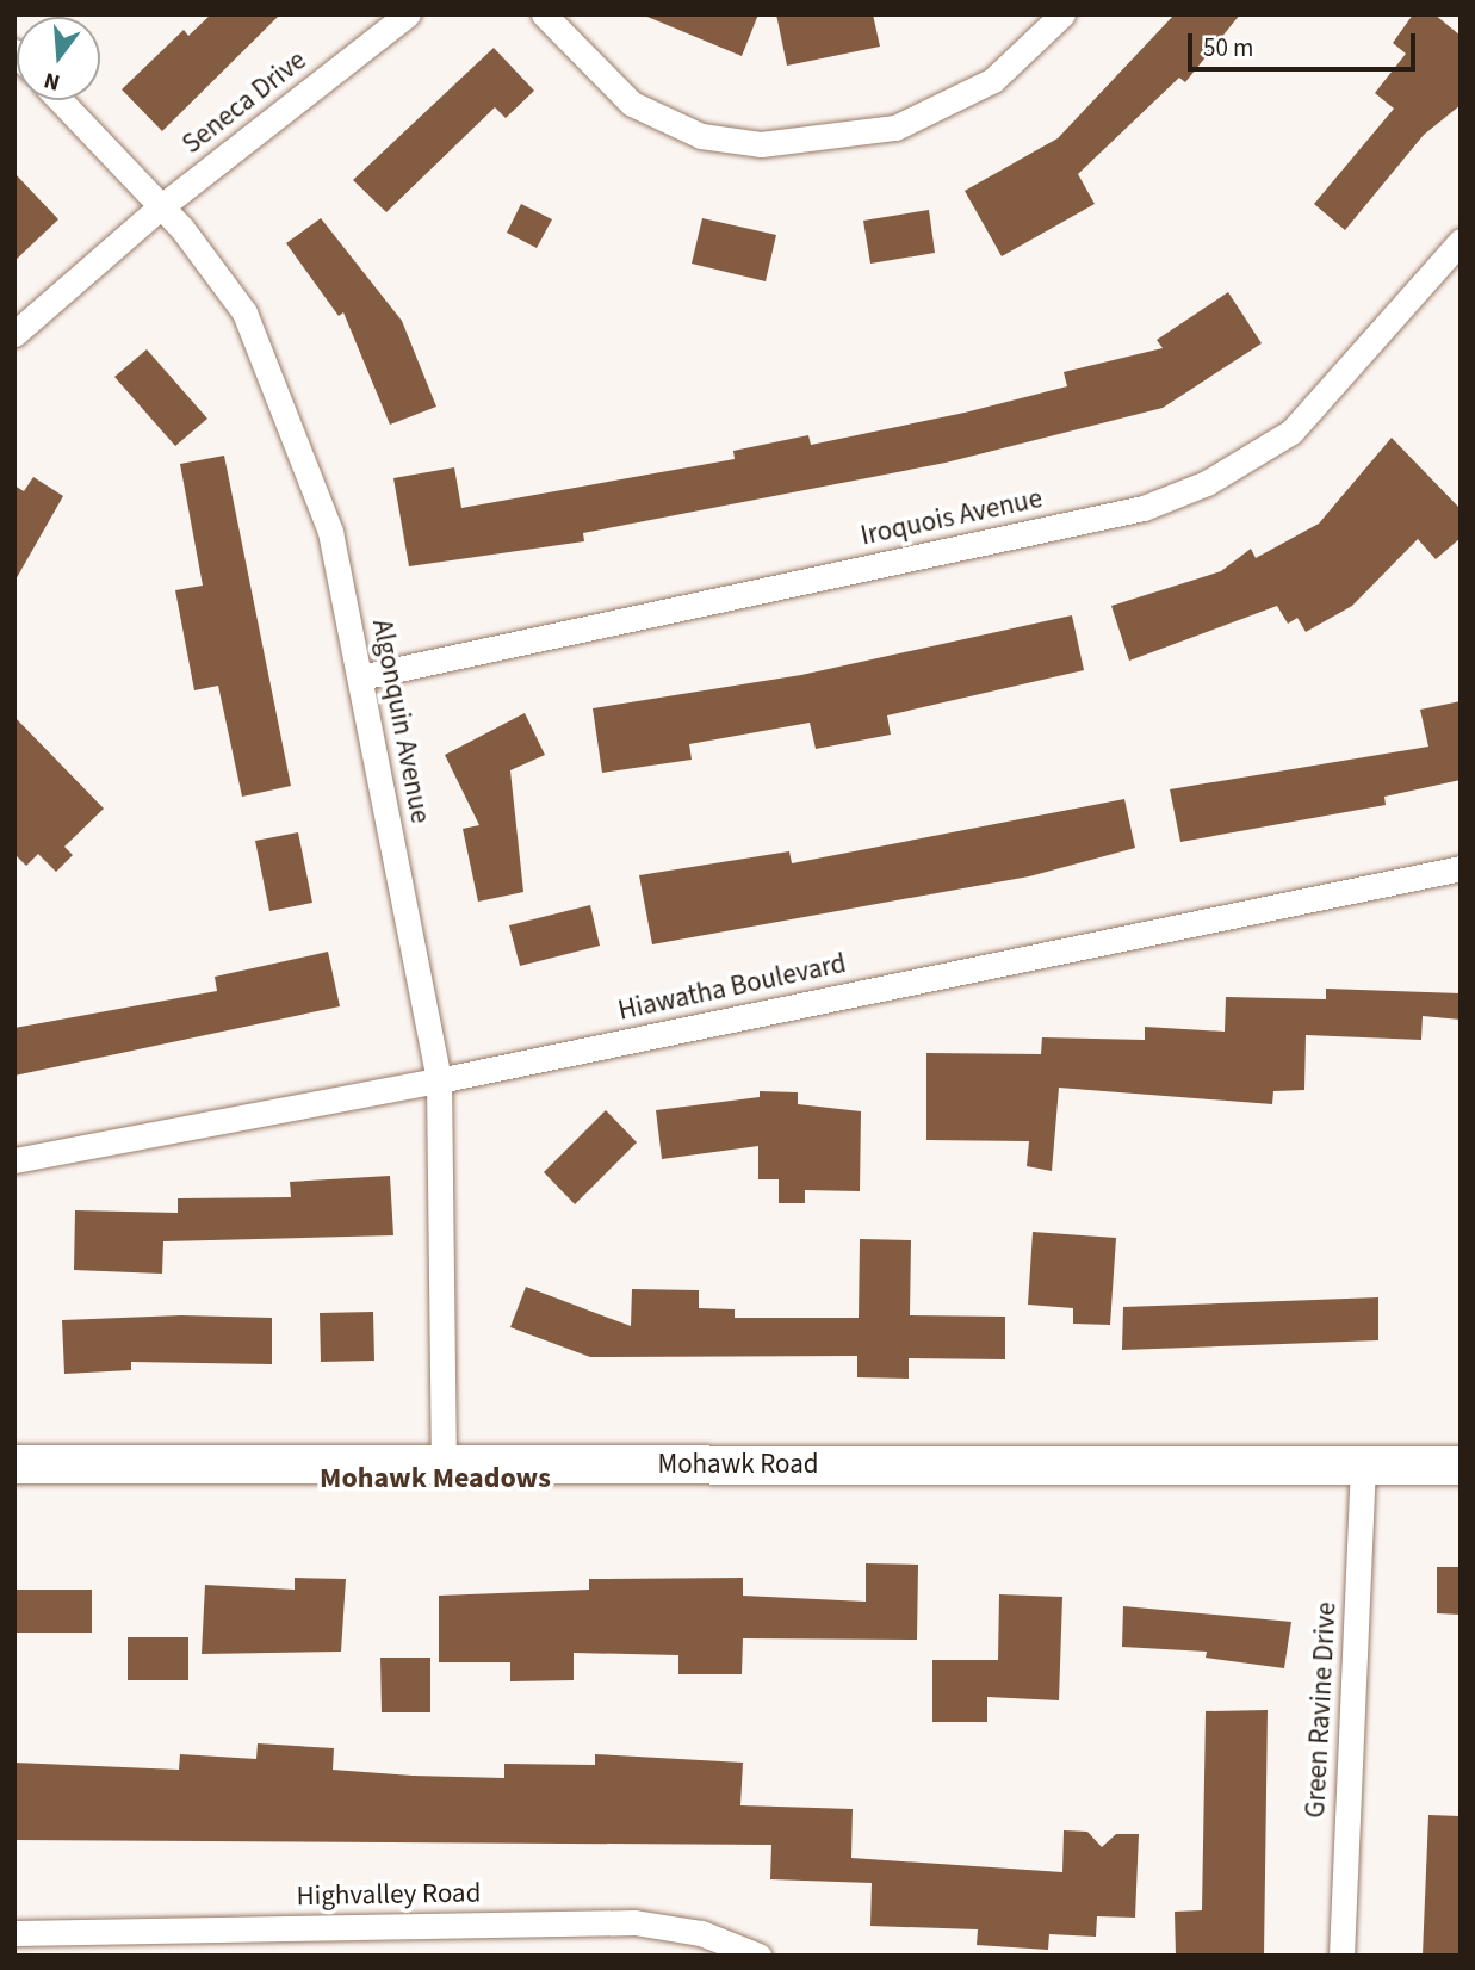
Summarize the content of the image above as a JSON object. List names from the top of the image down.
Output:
{
  "streets": {
    "main road": ["Mohawk Road"],
    "street": [
      "Seneca Drive",
      "Iroquois Avenue",
      "Algonquin Avenue",
      "Hiawatha Boulevard",
      "Green Ravine Drive",
      "Highvalley Road"
    ]
  },
  "crossings": [
    ["Seneca Drive", "Algonquin Avenue"],
    ["Iroquois Avenue", "Algonquin Avenue"],
    ["Algonquin Avenue", "Hiawatha Boulevard"],
    ["Algonquin Avenue", "Mohawk Road"],
    ["Mohawk Road", "Green Ravine Drive"]
  ],
  "districts": ["Mohawk Meadows"],
  "scale_bar": "50 m",
  "north": "bottom"
}
